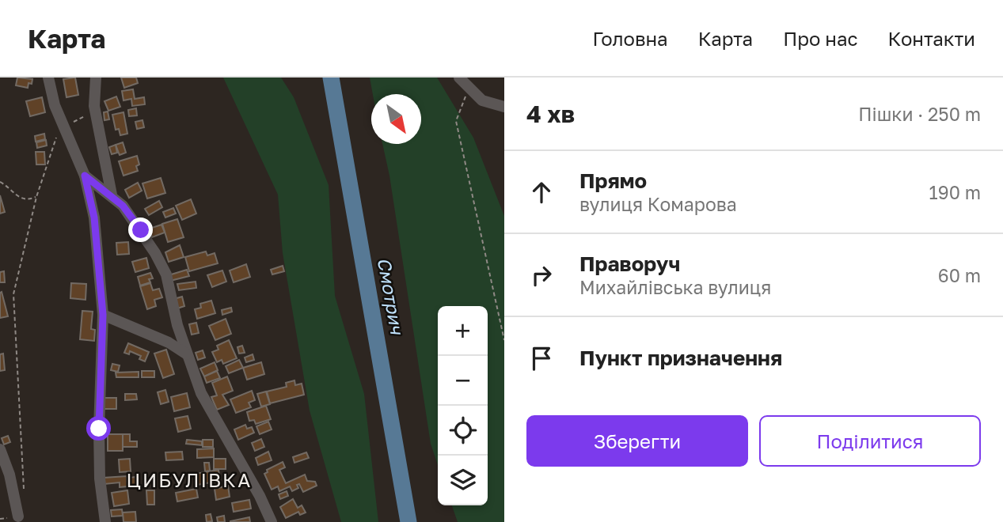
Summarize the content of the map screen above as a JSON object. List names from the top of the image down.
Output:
{
  "districts": ["ЦИБУЛІВКА"],
  "water": ["Смотрич"],
  "north": "bottom right",
  "page": {
    "header": "Карта",
    "nav": [
      "Головна",
      "Карта",
      "Про нас",
      "Контакти"
    ],
    "heading": ["4 хв", "Пішки · 250 m"],
    "list": [
      ["Прямо", "вулиця Комарова", "190 m"],
      ["Праворуч", "Михайлівська вулиця", "60 m"],
      "Пункт призначення"
    ],
    "map_buttons": ["+", "−"],
    "buttons": ["Зберегти", "Поділитися"]
  }
}
